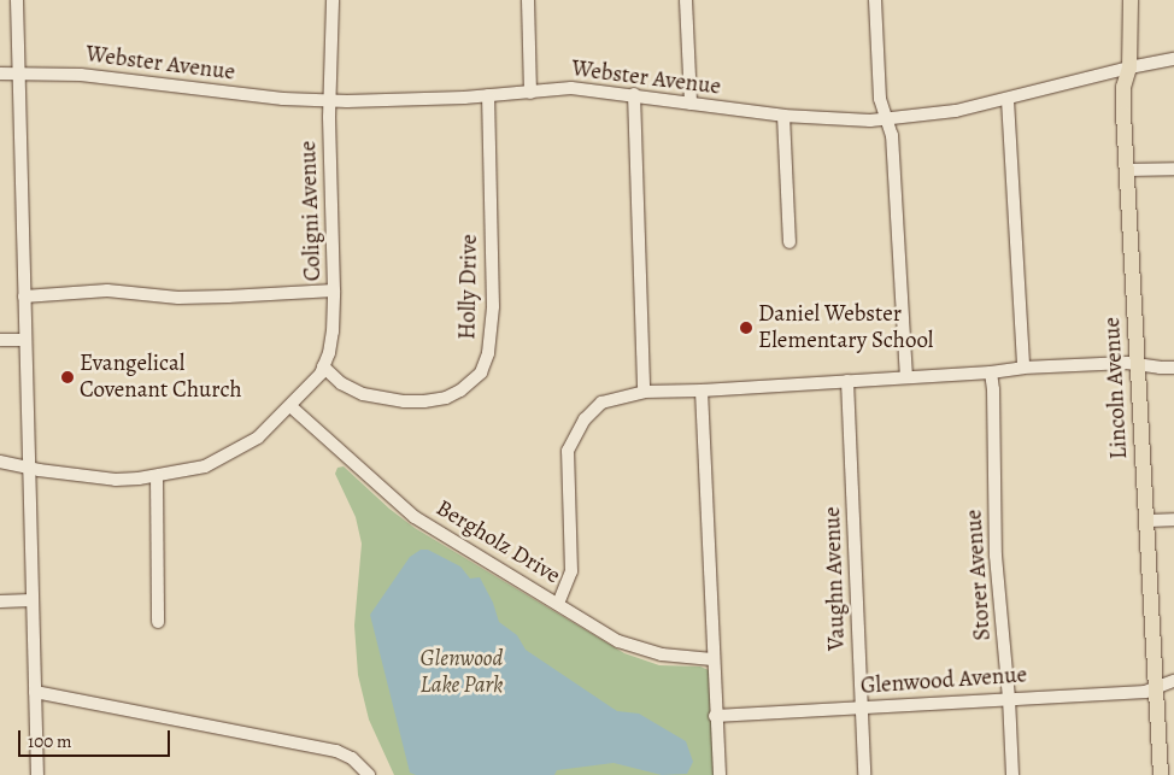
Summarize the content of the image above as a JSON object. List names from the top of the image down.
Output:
{
  "streets": {
    "main road": ["Lincoln Avenue"],
    "street": [
      "Webster Avenue",
      "Coligni Avenue",
      "Holly Drive",
      "Bergholz Drive",
      "Storer Avenue",
      "Vaughn Avenue",
      "Glenwood Avenue"
    ]
  },
  "crossings": [
    ["Webster Avenue", "Coligni Avenue"],
    ["Webster Avenue", "Holly Drive"],
    ["Webster Avenue", "Lincoln Avenue"],
    ["Coligni Avenue", "Holly Drive"],
    ["Coligni Avenue", "Bergholz Drive"],
    ["Lincoln Avenue", "Glenwood Avenue"],
    ["Storer Avenue", "Glenwood Avenue"],
    ["Vaughn Avenue", "Glenwood Avenue"]
  ],
  "parks": ["Glenwood Lake Park"],
  "places": ["Daniel Webster Elementary School", "Evangelical Covenant Church"],
  "scale_bar": "100 m"
}
